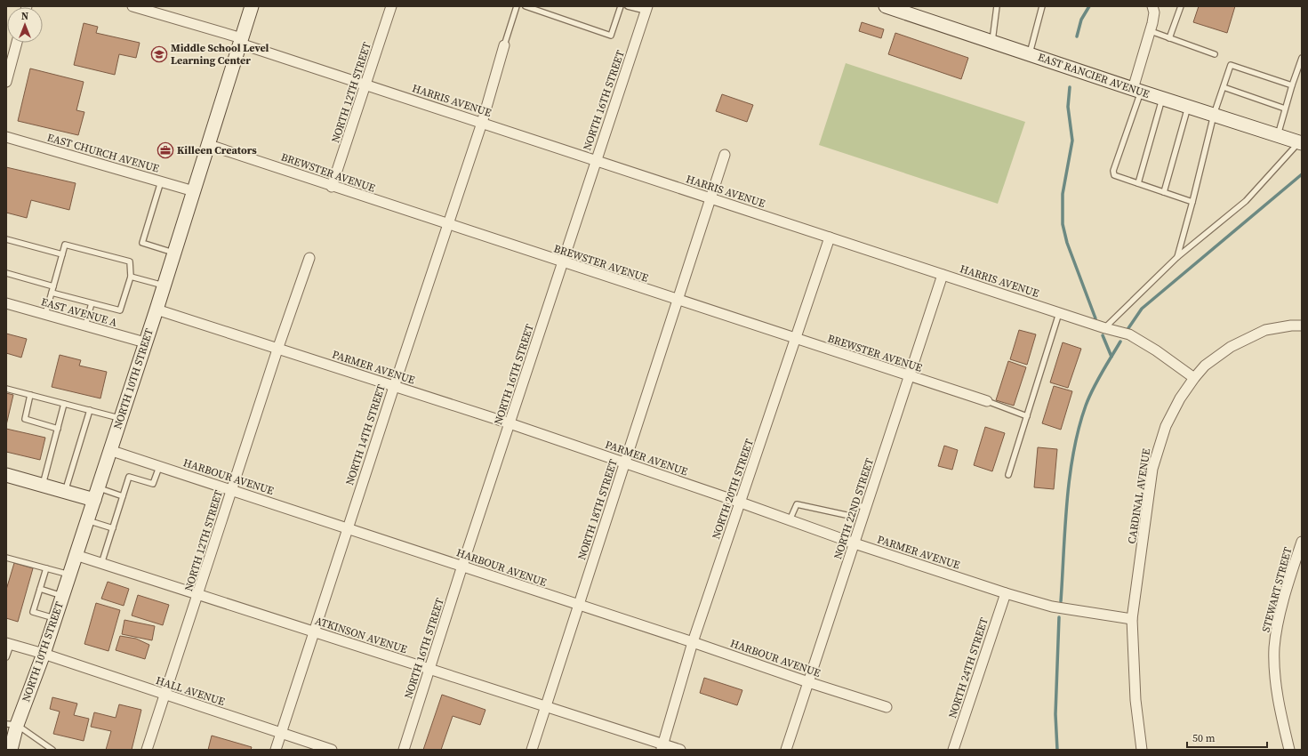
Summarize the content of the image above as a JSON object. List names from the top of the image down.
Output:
{
  "streets": {
    "street": [
      "EAST RANCIER AVENUE",
      "NORTH 12TH STREET",
      "HARRIS AVENUE",
      "NORTH 16TH STREET",
      "EAST CHURCH AVENUE",
      "BREWSTER AVENUE",
      "EAST AVENUE A",
      "PARMER AVENUE",
      "NORTH 10TH STREET",
      "NORTH 14TH STREET",
      "HARBOUR AVENUE",
      "NORTH 20TH STREET",
      "CARDINAL AVENUE",
      "NORTH 22ND STREET",
      "NORTH 18TH STREET",
      "STEWART STREET",
      "ATKINSON AVENUE",
      "NORTH 24TH STREET",
      "HALL AVENUE"
    ]
  },
  "crossings": [
    ["NORTH 12TH STREET", "HARRIS AVENUE"],
    ["NORTH 12TH STREET", "BREWSTER AVENUE"],
    ["NORTH 12TH STREET", "PARMER AVENUE"],
    ["NORTH 12TH STREET", "HARBOUR AVENUE"],
    ["NORTH 12TH STREET", "ATKINSON AVENUE"],
    ["NORTH 12TH STREET", "HALL AVENUE"],
    ["HARRIS AVENUE", "NORTH 16TH STREET"],
    ["HARRIS AVENUE", "NORTH 10TH STREET"],
    ["HARRIS AVENUE", "NORTH 14TH STREET"],
    ["HARRIS AVENUE", "NORTH 20TH STREET"],
    ["HARRIS AVENUE", "CARDINAL AVENUE"],
    ["HARRIS AVENUE", "NORTH 22ND STREET"],
    ["HARRIS AVENUE", "NORTH 18TH STREET"],
    ["NORTH 16TH STREET", "BREWSTER AVENUE"],
    ["NORTH 16TH STREET", "PARMER AVENUE"],
    ["NORTH 16TH STREET", "HARBOUR AVENUE"],
    ["NORTH 16TH STREET", "ATKINSON AVENUE"],
    ["EAST CHURCH AVENUE", "NORTH 10TH STREET"],
    ["BREWSTER AVENUE", "NORTH 10TH STREET"],
    ["BREWSTER AVENUE", "NORTH 14TH STREET"],
    ["BREWSTER AVENUE", "NORTH 20TH STREET"],
    ["BREWSTER AVENUE", "NORTH 22ND STREET"],
    ["BREWSTER AVENUE", "NORTH 18TH STREET"],
    ["EAST AVENUE A", "NORTH 10TH STREET"],
    ["PARMER AVENUE", "NORTH 10TH STREET"],
    ["PARMER AVENUE", "NORTH 14TH STREET"],
    ["PARMER AVENUE", "NORTH 20TH STREET"],
    ["PARMER AVENUE", "CARDINAL AVENUE"],
    ["PARMER AVENUE", "NORTH 22ND STREET"],
    ["PARMER AVENUE", "NORTH 18TH STREET"],
    ["PARMER AVENUE", "NORTH 24TH STREET"],
    ["NORTH 10TH STREET", "HARBOUR AVENUE"],
    ["NORTH 10TH STREET", "ATKINSON AVENUE"],
    ["NORTH 10TH STREET", "HALL AVENUE"],
    ["NORTH 14TH STREET", "HARBOUR AVENUE"],
    ["NORTH 14TH STREET", "ATKINSON AVENUE"],
    ["NORTH 14TH STREET", "HALL AVENUE"],
    ["HARBOUR AVENUE", "NORTH 20TH STREET"],
    ["HARBOUR AVENUE", "NORTH 22ND STREET"],
    ["HARBOUR AVENUE", "NORTH 18TH STREET"],
    ["NORTH 20TH STREET", "ATKINSON AVENUE"],
    ["NORTH 18TH STREET", "ATKINSON AVENUE"]
  ],
  "places": {
    "school or university": ["Middle School Level Learning Center"],
    "office": ["Killeen Creators"]
  },
  "scale_bar": "50 m",
  "north": "top"
}
